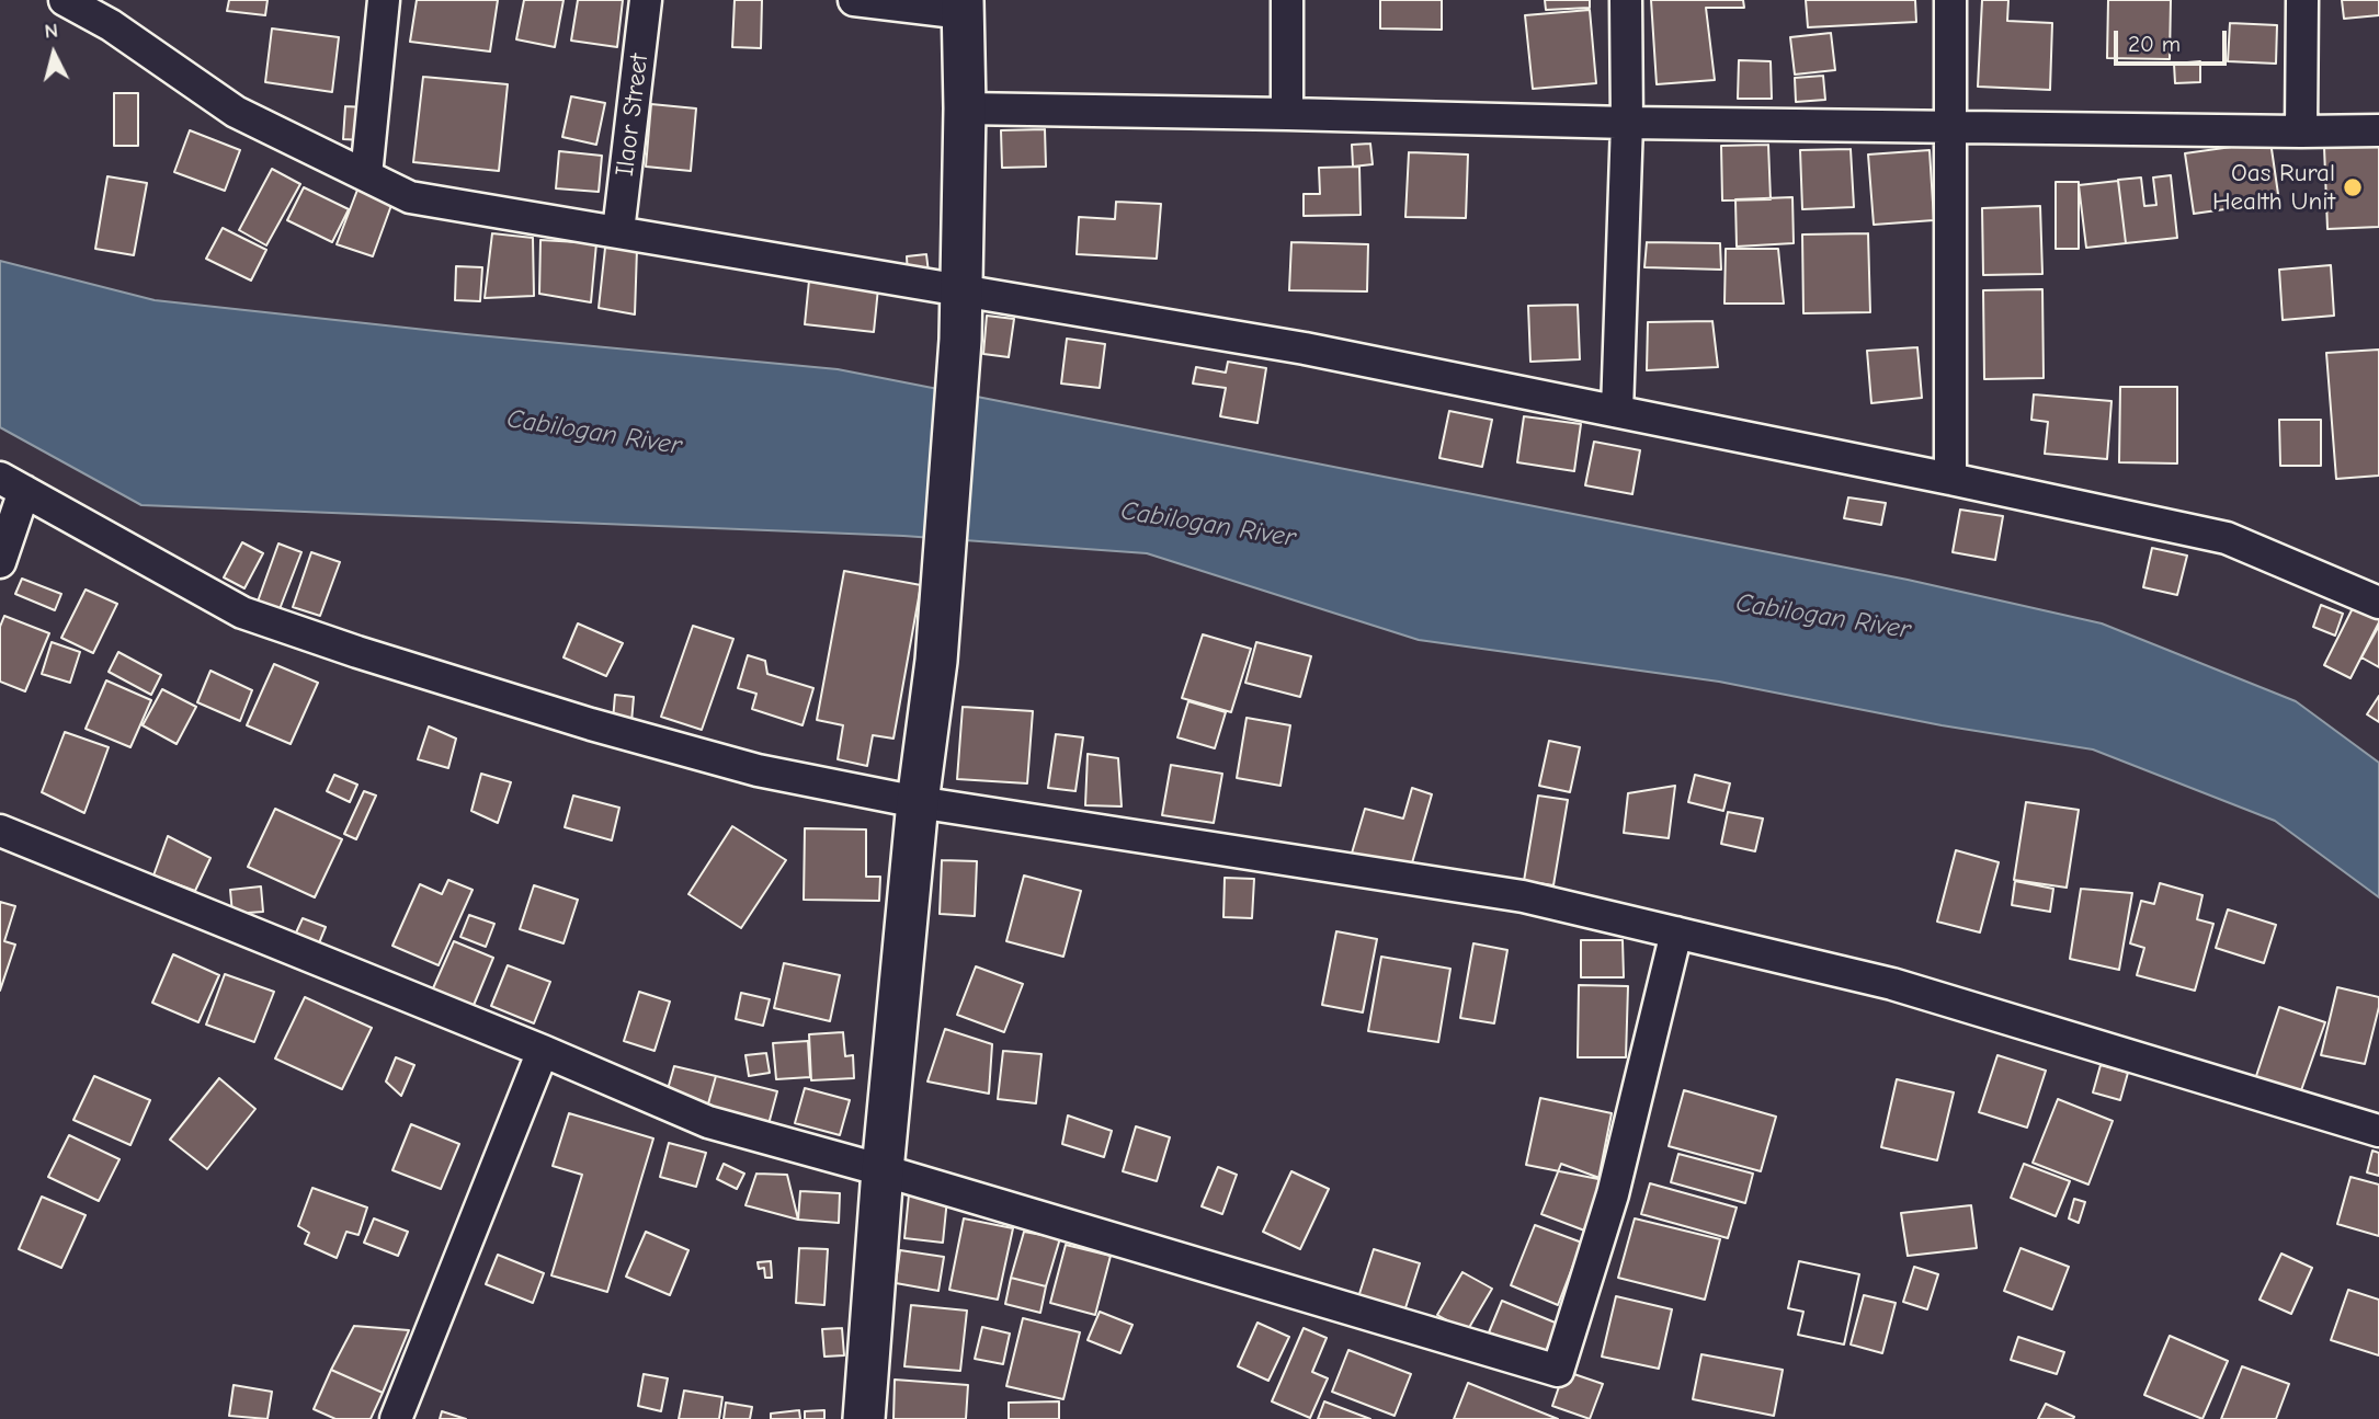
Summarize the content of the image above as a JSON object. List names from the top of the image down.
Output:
{
  "streets": {
    "street": ["Ilaor Street"]
  },
  "water": ["Cabilogan River"],
  "places": ["Oas Rural Health Unit"],
  "scale_bar": "20 m",
  "north": "top"
}
